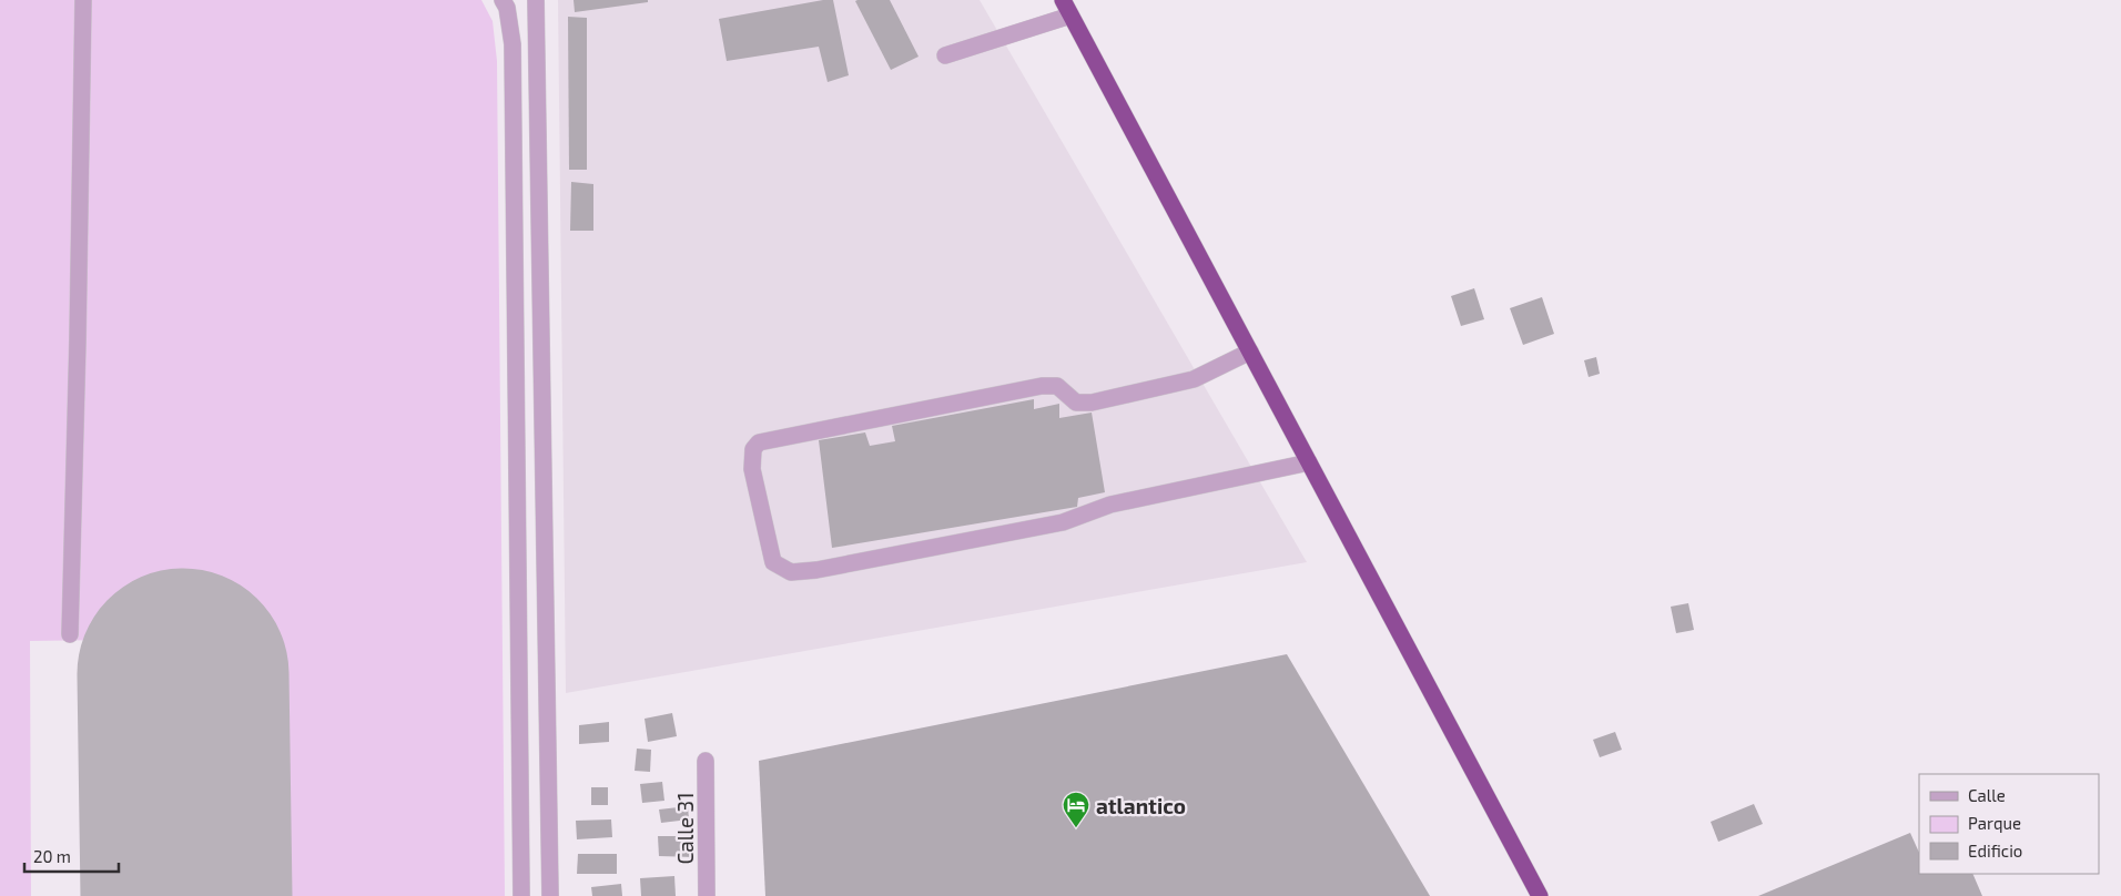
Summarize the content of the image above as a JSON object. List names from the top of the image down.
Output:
{
  "streets": {
    "street": ["Calle 31"]
  },
  "places": {
    "hotel": ["atlantico"]
  },
  "legend": ["Calle", "Parque", "Edificio"],
  "scale_bar": "20 m"
}
